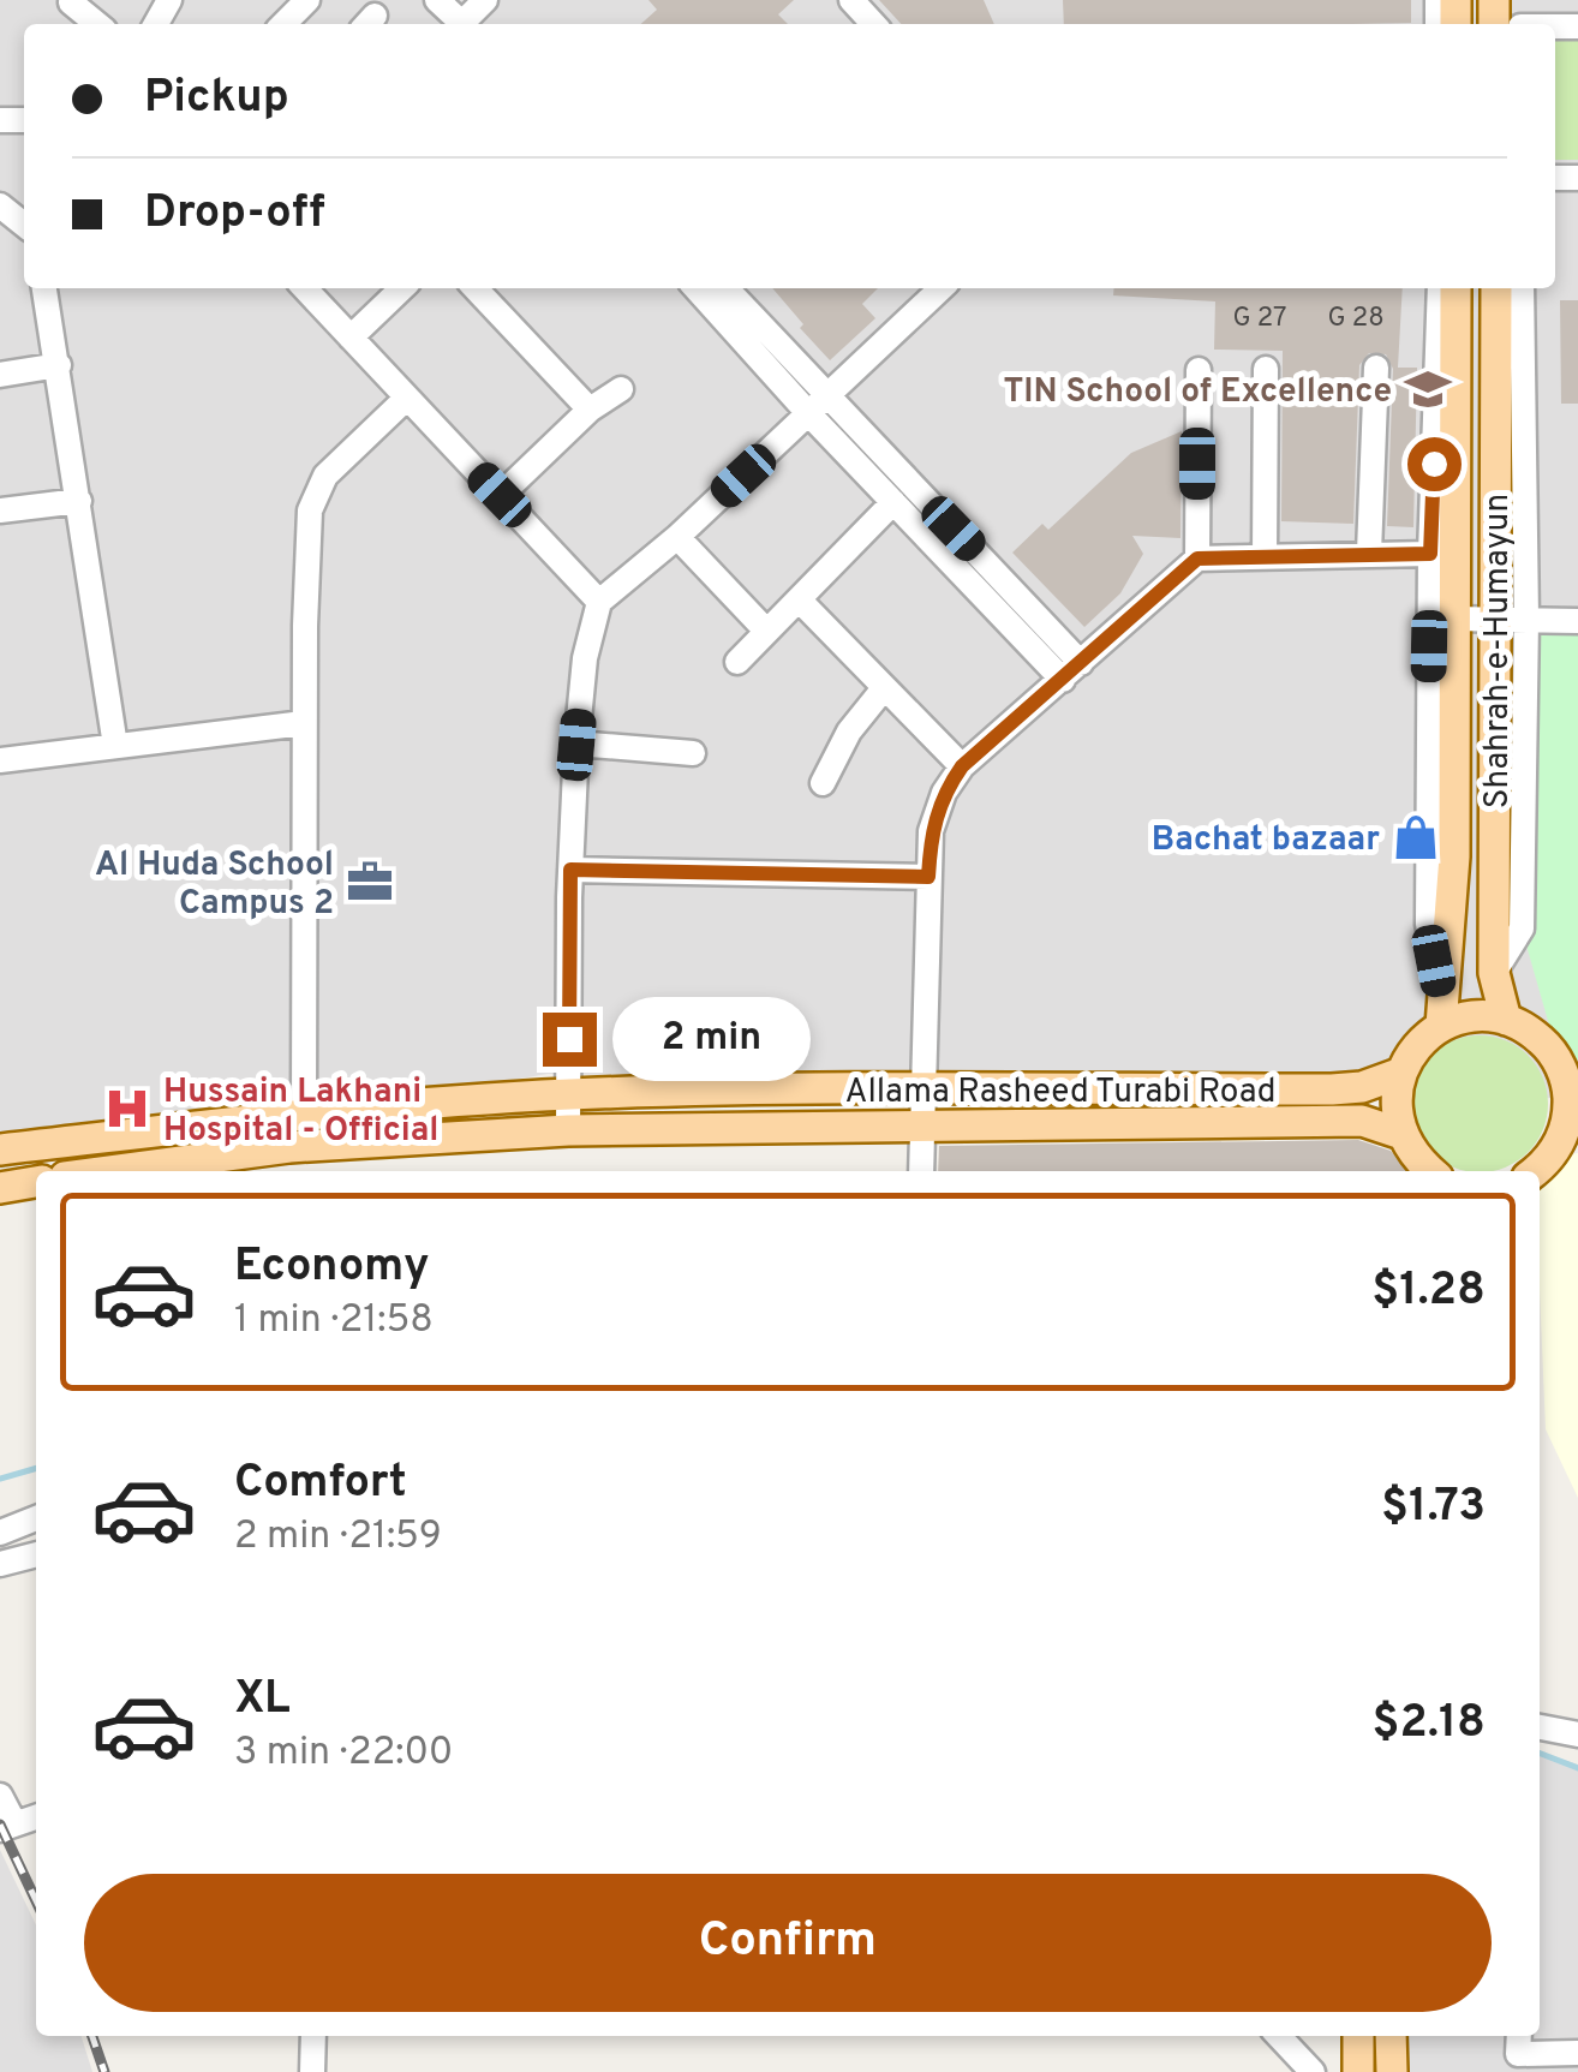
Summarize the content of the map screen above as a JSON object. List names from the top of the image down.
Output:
{
  "streets": {
    "main road": ["Shahrah-e-Humayun", "Allama Rasheed Turabi Road"]
  },
  "places": {
    "school or university": ["TIN School of Excellence"],
    "shop": ["Bachat bazaar"],
    "office": ["Al Huda School Campus 2"],
    "hospital": ["Hussain Lakhani Hospital - Official"]
  },
  "house_numbers": ["G 27", "G 28"],
  "page": {
    "banner": ["Pickup", "Drop-off"],
    "bubble": "2 min",
    "list": [
      {
        "name": "Economy",
        "note": "1 min · 21:58",
        "value": "$1.28"
      },
      {
        "name": "Comfort",
        "note": "2 min · 21:59",
        "value": "$1.73"
      },
      {
        "name": "XL",
        "note": "3 min · 22:00",
        "value": "$2.18"
      }
    ],
    "buttons": "Confirm"
  }
}
